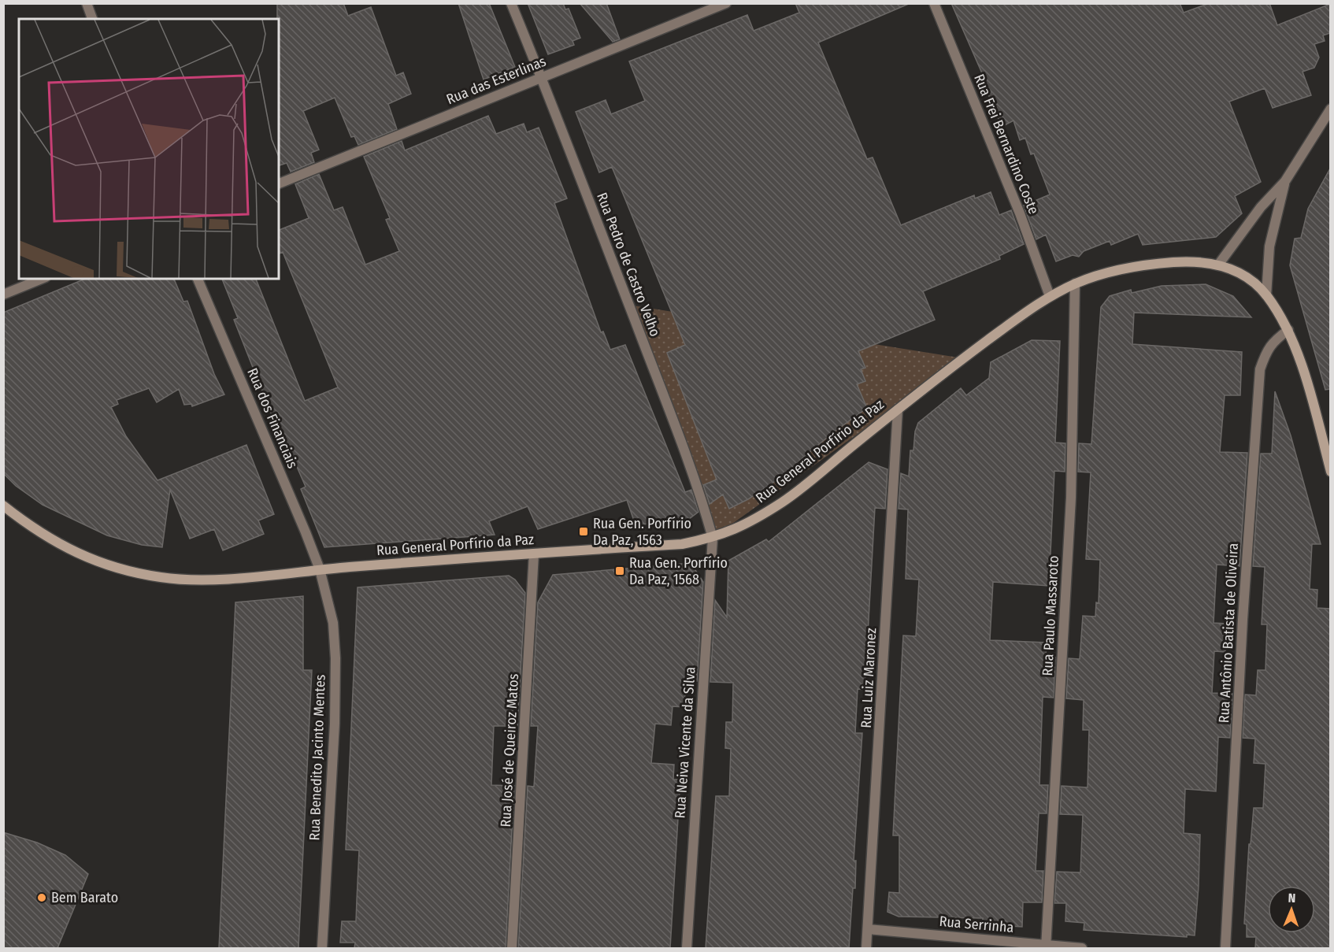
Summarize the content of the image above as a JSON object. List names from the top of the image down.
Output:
{
  "streets": {
    "street": [
      "Rua das Esterlinas",
      "Rua Frei Bernardino Coste",
      "Rua Pedro de Castro Velho",
      "Rua dos Financiais",
      "Rua General Porfírio da Paz",
      "Rua Paulo Massaroto",
      "Rua Antônio Batista de Oliveira",
      "Rua Luiz Maronez",
      "Rua Neiva Vicente da Silva",
      "Rua José de Queiroz Matos",
      "Rua Benedito Jacinto Mentes",
      "Rua Serrinha"
    ]
  },
  "crossings": [
    ["Rua das Esterlinas", "Rua Pedro de Castro Velho"],
    ["Rua Frei Bernardino Coste", "Rua General Porfírio da Paz"],
    ["Rua Pedro de Castro Velho", "Rua General Porfírio da Paz"],
    ["Rua Pedro de Castro Velho", "Rua Neiva Vicente da Silva"],
    ["Rua dos Financiais", "Rua General Porfírio da Paz"],
    ["Rua dos Financiais", "Rua Benedito Jacinto Mentes"],
    ["Rua General Porfírio da Paz", "Rua Paulo Massaroto"],
    ["Rua General Porfírio da Paz", "Rua Antônio Batista de Oliveira"],
    ["Rua General Porfírio da Paz", "Rua Luiz Maronez"],
    ["Rua General Porfírio da Paz", "Rua Neiva Vicente da Silva"],
    ["Rua General Porfírio da Paz", "Rua José de Queiroz Matos"],
    ["Rua General Porfírio da Paz", "Rua Benedito Jacinto Mentes"],
    ["Rua Paulo Massaroto", "Rua Serrinha"],
    ["Rua Luiz Maronez", "Rua Serrinha"]
  ],
  "places": {
    "transit": ["Rua Gen. Porfírio Da Paz, 1563", "Rua Gen. Porfírio Da Paz, 1568"],
    "other": ["Bem Barato"]
  },
  "north": "top"
}
